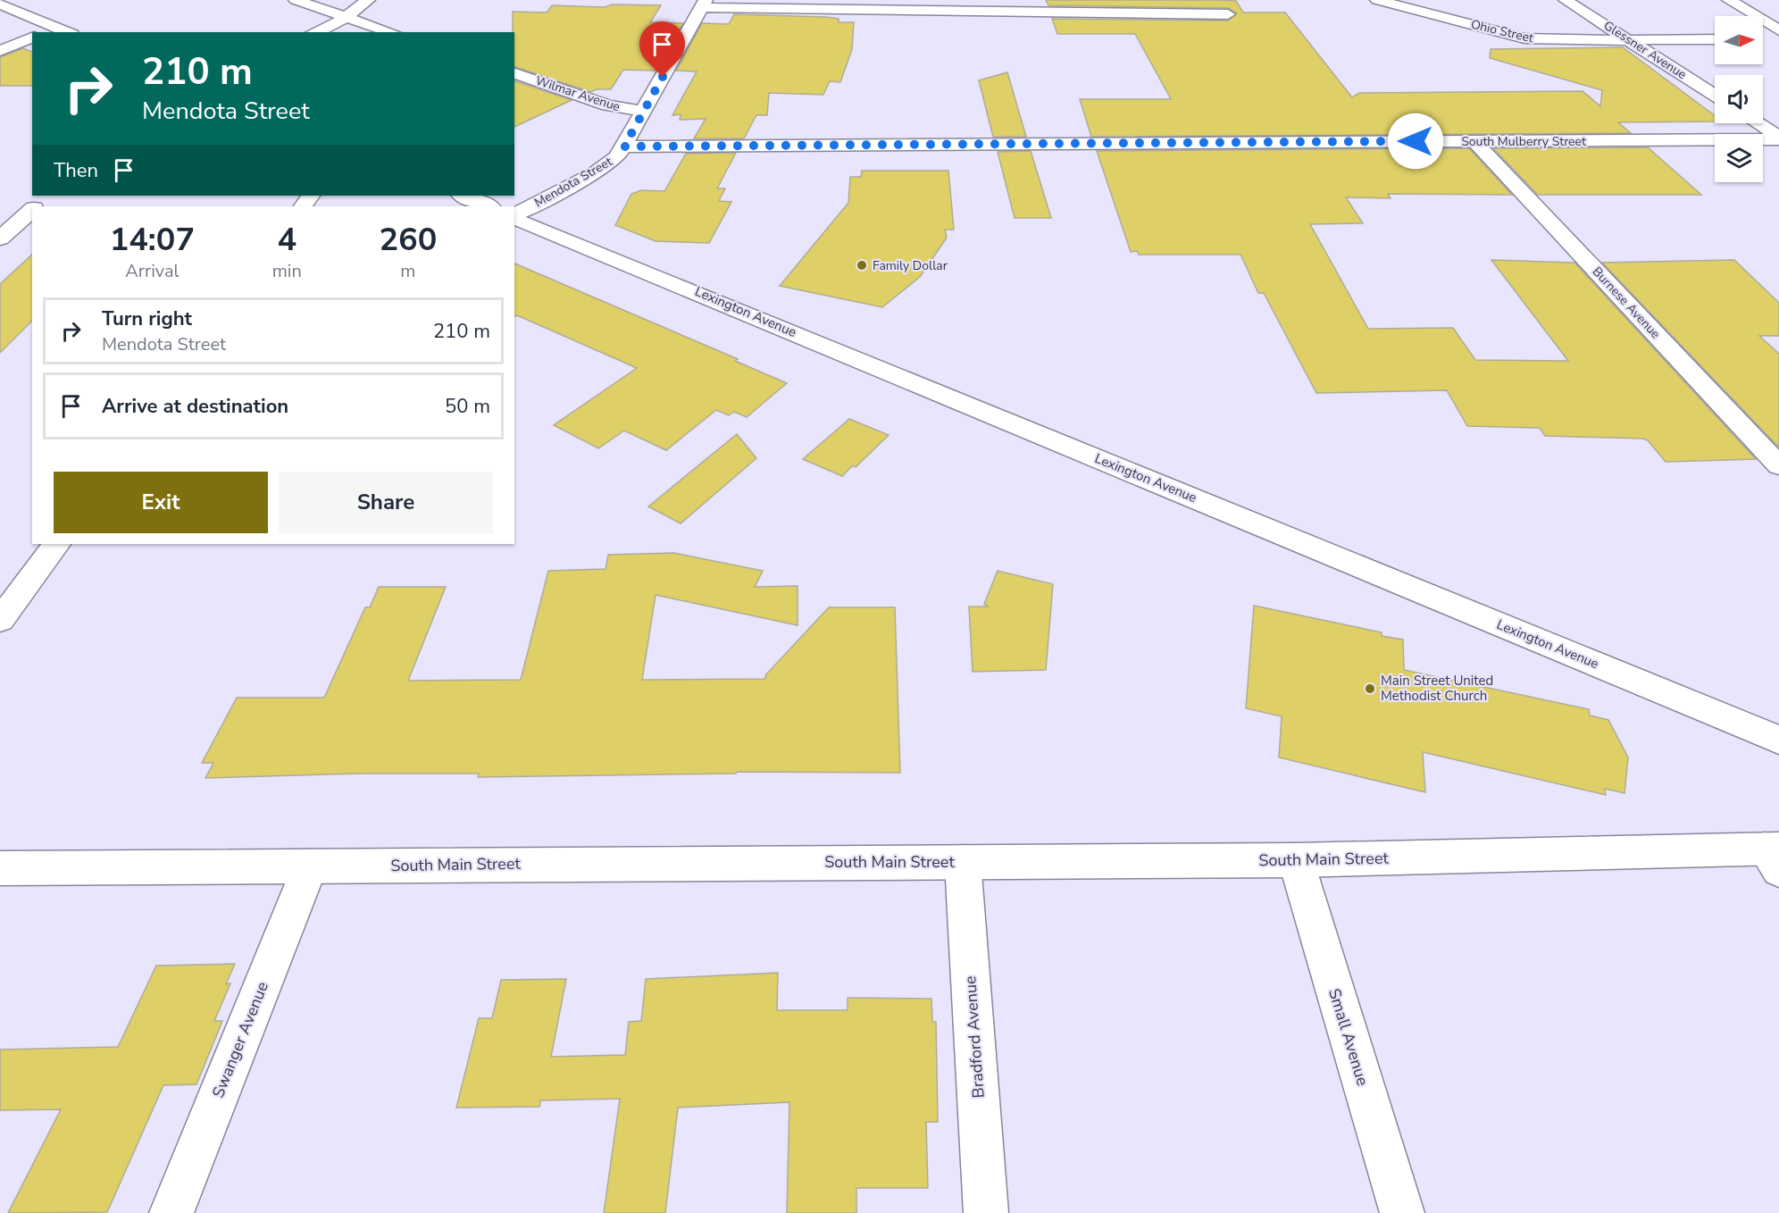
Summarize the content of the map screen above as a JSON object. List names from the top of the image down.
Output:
{
  "streets": {
    "main road": [
      "Ohio Street",
      "Glessner Avenue",
      "Wilmar Avenue",
      "South Mulberry Street",
      "Mendota Street",
      "Burnese Avenue",
      "Lexington Avenue",
      "South Main Street",
      "Bradford Avenue",
      "Small Avenue",
      "Swanger Avenue"
    ]
  },
  "crossings": [
    ["Ohio Street", "Glessner Avenue"],
    ["Wilmar Avenue", "Mendota Street"],
    ["South Mulberry Street", "Mendota Street"],
    ["South Mulberry Street", "Burnese Avenue"],
    ["South Main Street", "Bradford Avenue"],
    ["South Main Street", "Small Avenue"],
    ["South Main Street", "Swanger Avenue"]
  ],
  "places": ["Family Dollar", "Main Street United Methodist Church"],
  "north": "right",
  "page": {
    "turn": ["210 m", "Mendota Street"],
    "then": "Then",
    "eta": [
      "14:07",
      "Arrival",
      "4",
      "min",
      "260",
      "m"
    ],
    "list": [
      {
        "name": "Turn right",
        "note": "Mendota Street",
        "value": "210 m"
      },
      {
        "name": "Arrive at destination",
        "value": "50 m"
      }
    ],
    "buttons": ["Exit", "Share"]
  }
}
